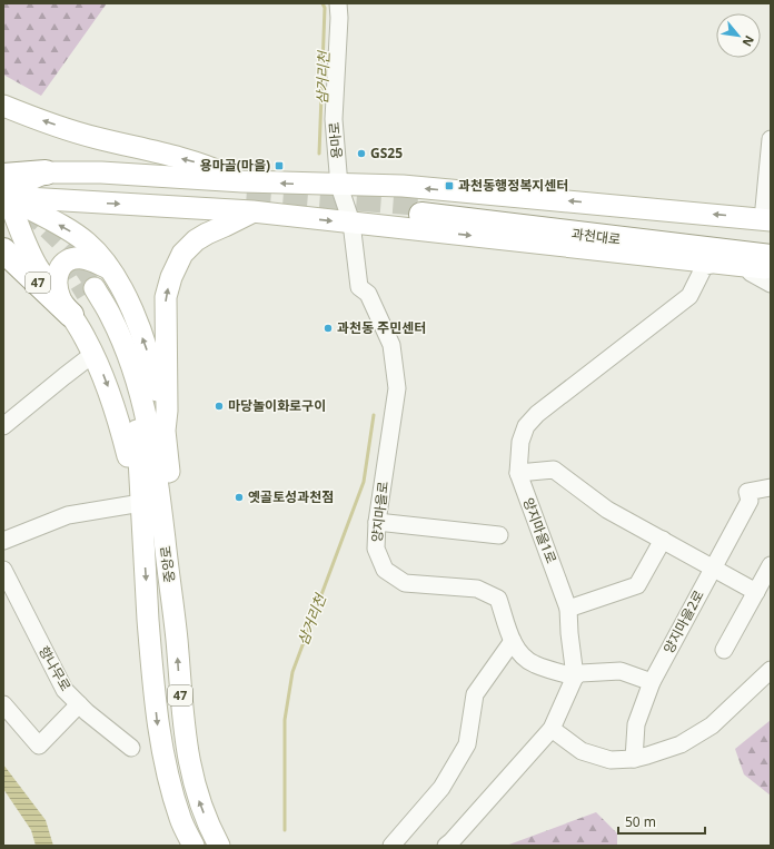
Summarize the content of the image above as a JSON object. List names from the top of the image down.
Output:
{
  "streets": {
    "highway": ["과천대로", "47"],
    "main road": ["중앙로"],
    "street": [
      "용마로",
      "양지마을로",
      "양지마을1로",
      "양지마을2로",
      "향나무로"
    ]
  },
  "crossings": [
    ["용마로", "양지마을로"],
    ["47", "중앙로"],
    ["양지마을로", "양지마을1로"]
  ],
  "water": ["삼거리천"],
  "places": {
    "other": [
      "GS25",
      "과천동 주민센터",
      "마당놀이화로구이",
      "옛골토성과천점"
    ],
    "transit": ["용마골(마을)", "과천동행정복지센터"]
  },
  "scale_bar": "50 m",
  "north": "bottom right"
}
